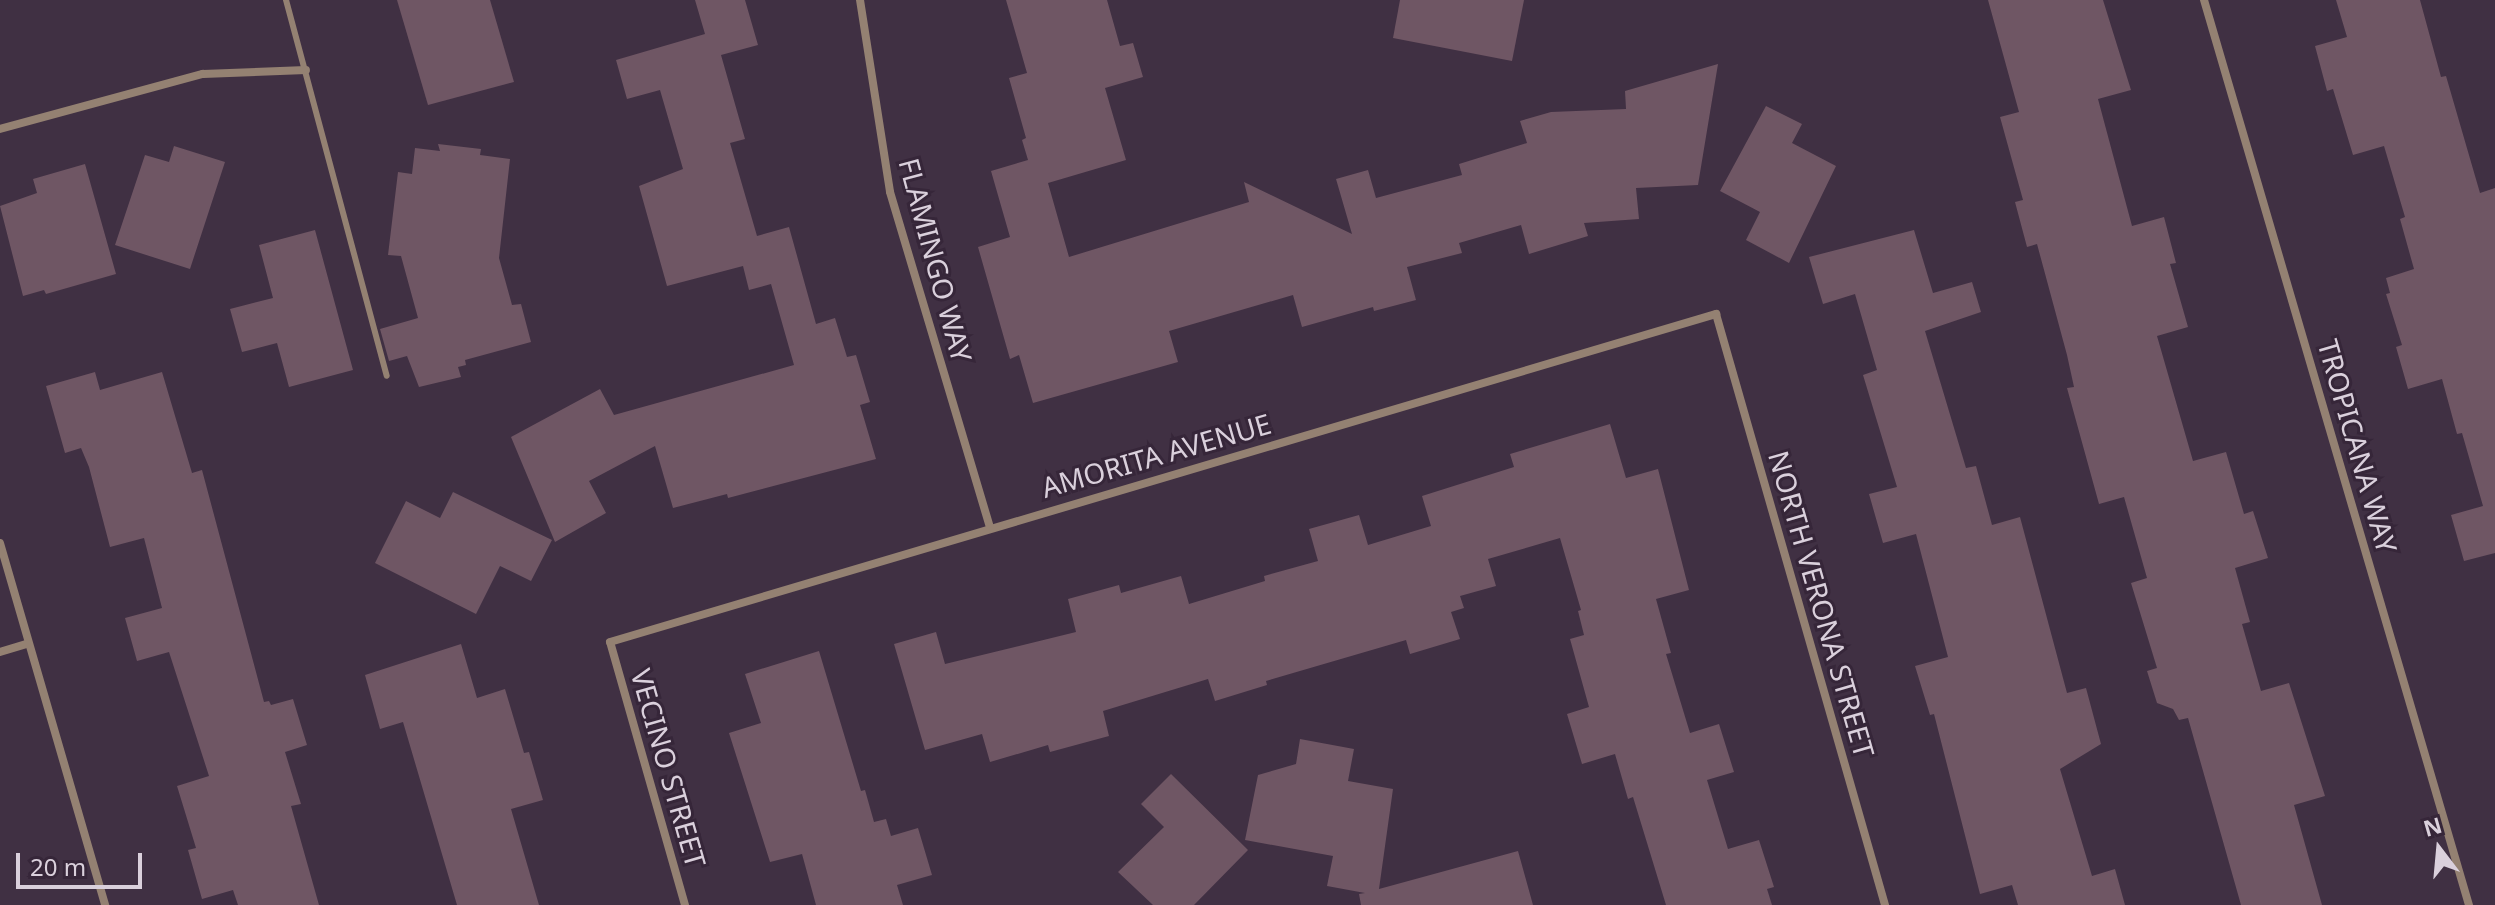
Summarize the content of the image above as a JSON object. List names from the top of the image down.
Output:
{
  "streets": {
    "street": [
      "FLAMINGO WAY",
      "TROPICANA WAY",
      "AMORITA AVENUE",
      "NORTH VERONA STREET",
      "VECINO STREET"
    ]
  },
  "crossings": [
    ["FLAMINGO WAY", "AMORITA AVENUE"],
    ["AMORITA AVENUE", "NORTH VERONA STREET"],
    ["AMORITA AVENUE", "VECINO STREET"]
  ],
  "scale_bar": "20 m",
  "north": "top"
}
